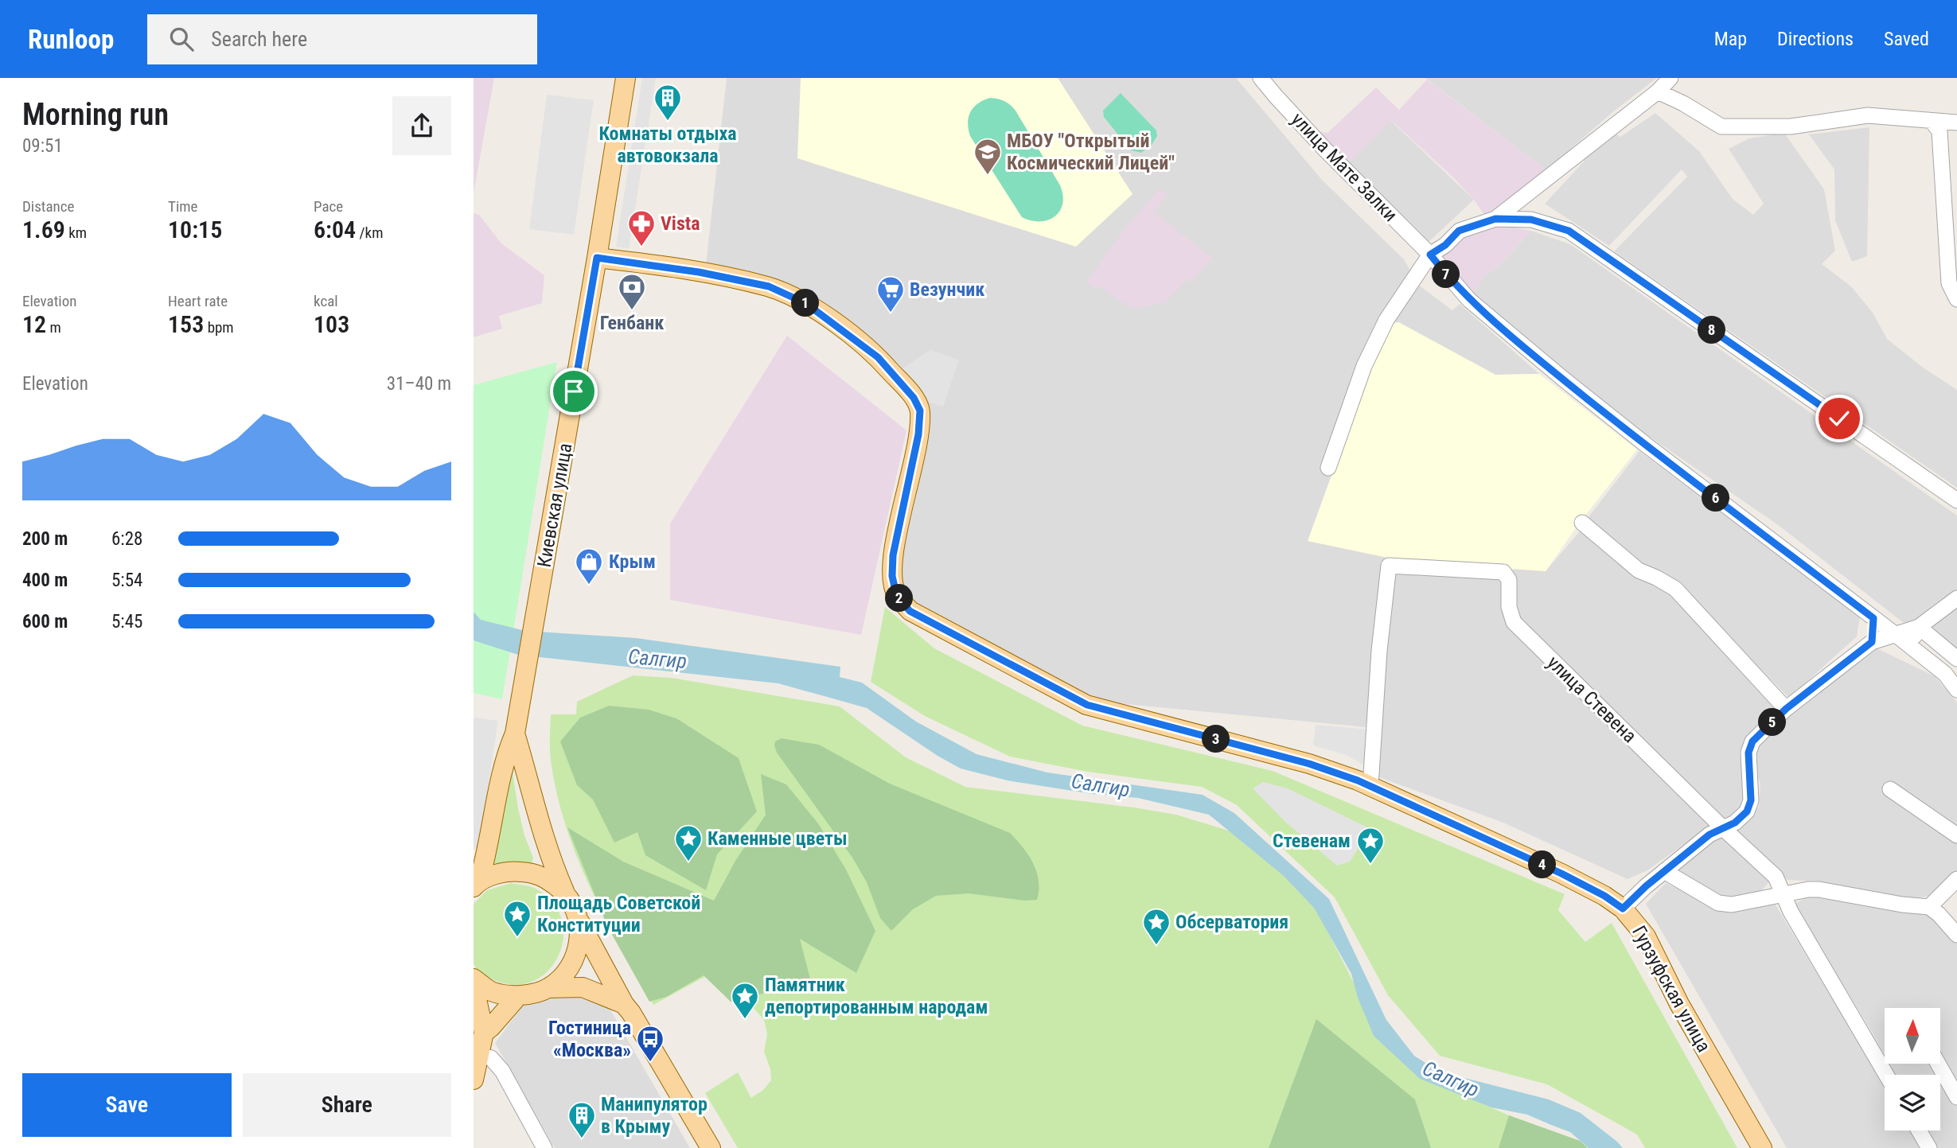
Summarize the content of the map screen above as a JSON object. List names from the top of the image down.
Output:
{
  "streets": {
    "main road": ["Киевская улица", "Гурзуфская улица"],
    "street": ["улица Мате Залки", "улица Стевена"]
  },
  "crossings": [
    ["Киевская улица", "Гурзуфская улица"],
    ["улица Стевена", "Гурзуфская улица"]
  ],
  "water": ["Салгир"],
  "places": {
    "building": ["Комнаты отдыха автовокзала", "Манипулятор в Крыму"],
    "school or university": ["МБОУ \"Открытый Космический Лицей\""],
    "pharmacy": ["Vista"],
    "bank": ["Генбанк"],
    "supermarket": ["Везунчик"],
    "shop": ["Крым"],
    "place": [
      "Каменные цветы",
      "Стевенам",
      "Площадь Советской Конституции",
      "Обсерватория",
      "Памятник депортированным народам"
    ],
    "bus stop": ["Гостиница «Москва»"]
  },
  "north": "top",
  "page": {
    "header": "Runloop",
    "search": "Search here",
    "nav": ["Map", "Directions", "Saved"],
    "heading": ["Morning run", "09:51"],
    "stats": [
      ["Distance", "1.69 km"],
      ["Time", "10:15"],
      ["Pace", "6:04 /km"],
      ["Elevation", "12 m"],
      ["Heart rate", "153 bpm"],
      ["kcal", "103"]
    ],
    "pins": [
      "7",
      "1",
      "8",
      "6",
      "2",
      "5",
      "3",
      "4"
    ],
    "chart": ["Elevation", "31–40 m"],
    "list": [
      {
        "name": "200 m",
        "note": "6:28"
      },
      {
        "name": "400 m",
        "note": "5:54"
      },
      {
        "name": "600 m",
        "note": "5:45"
      }
    ],
    "buttons": ["Save", "Share"]
  }
}
